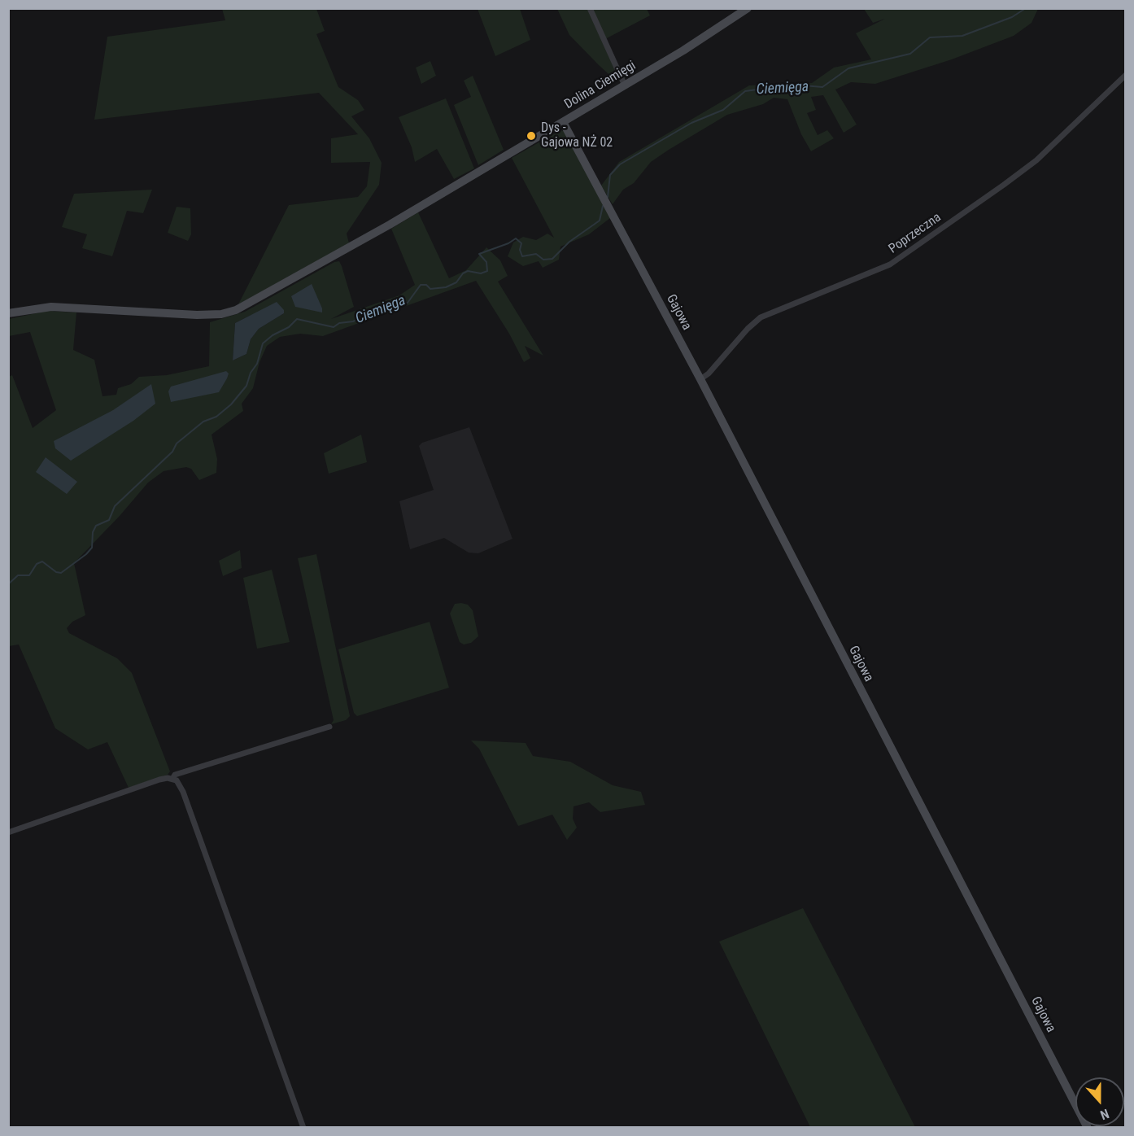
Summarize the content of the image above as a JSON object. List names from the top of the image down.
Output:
{
  "streets": {
    "street": ["Dolina Ciemięgi", "Poprzeczna", "Gajowa"]
  },
  "crossings": [
    ["Dolina Ciemięgi", "Gajowa"],
    ["Poprzeczna", "Gajowa"]
  ],
  "water": ["Ciemięga"],
  "places": ["Dys - Gajowa NŻ 02"],
  "north": "bottom"
}
